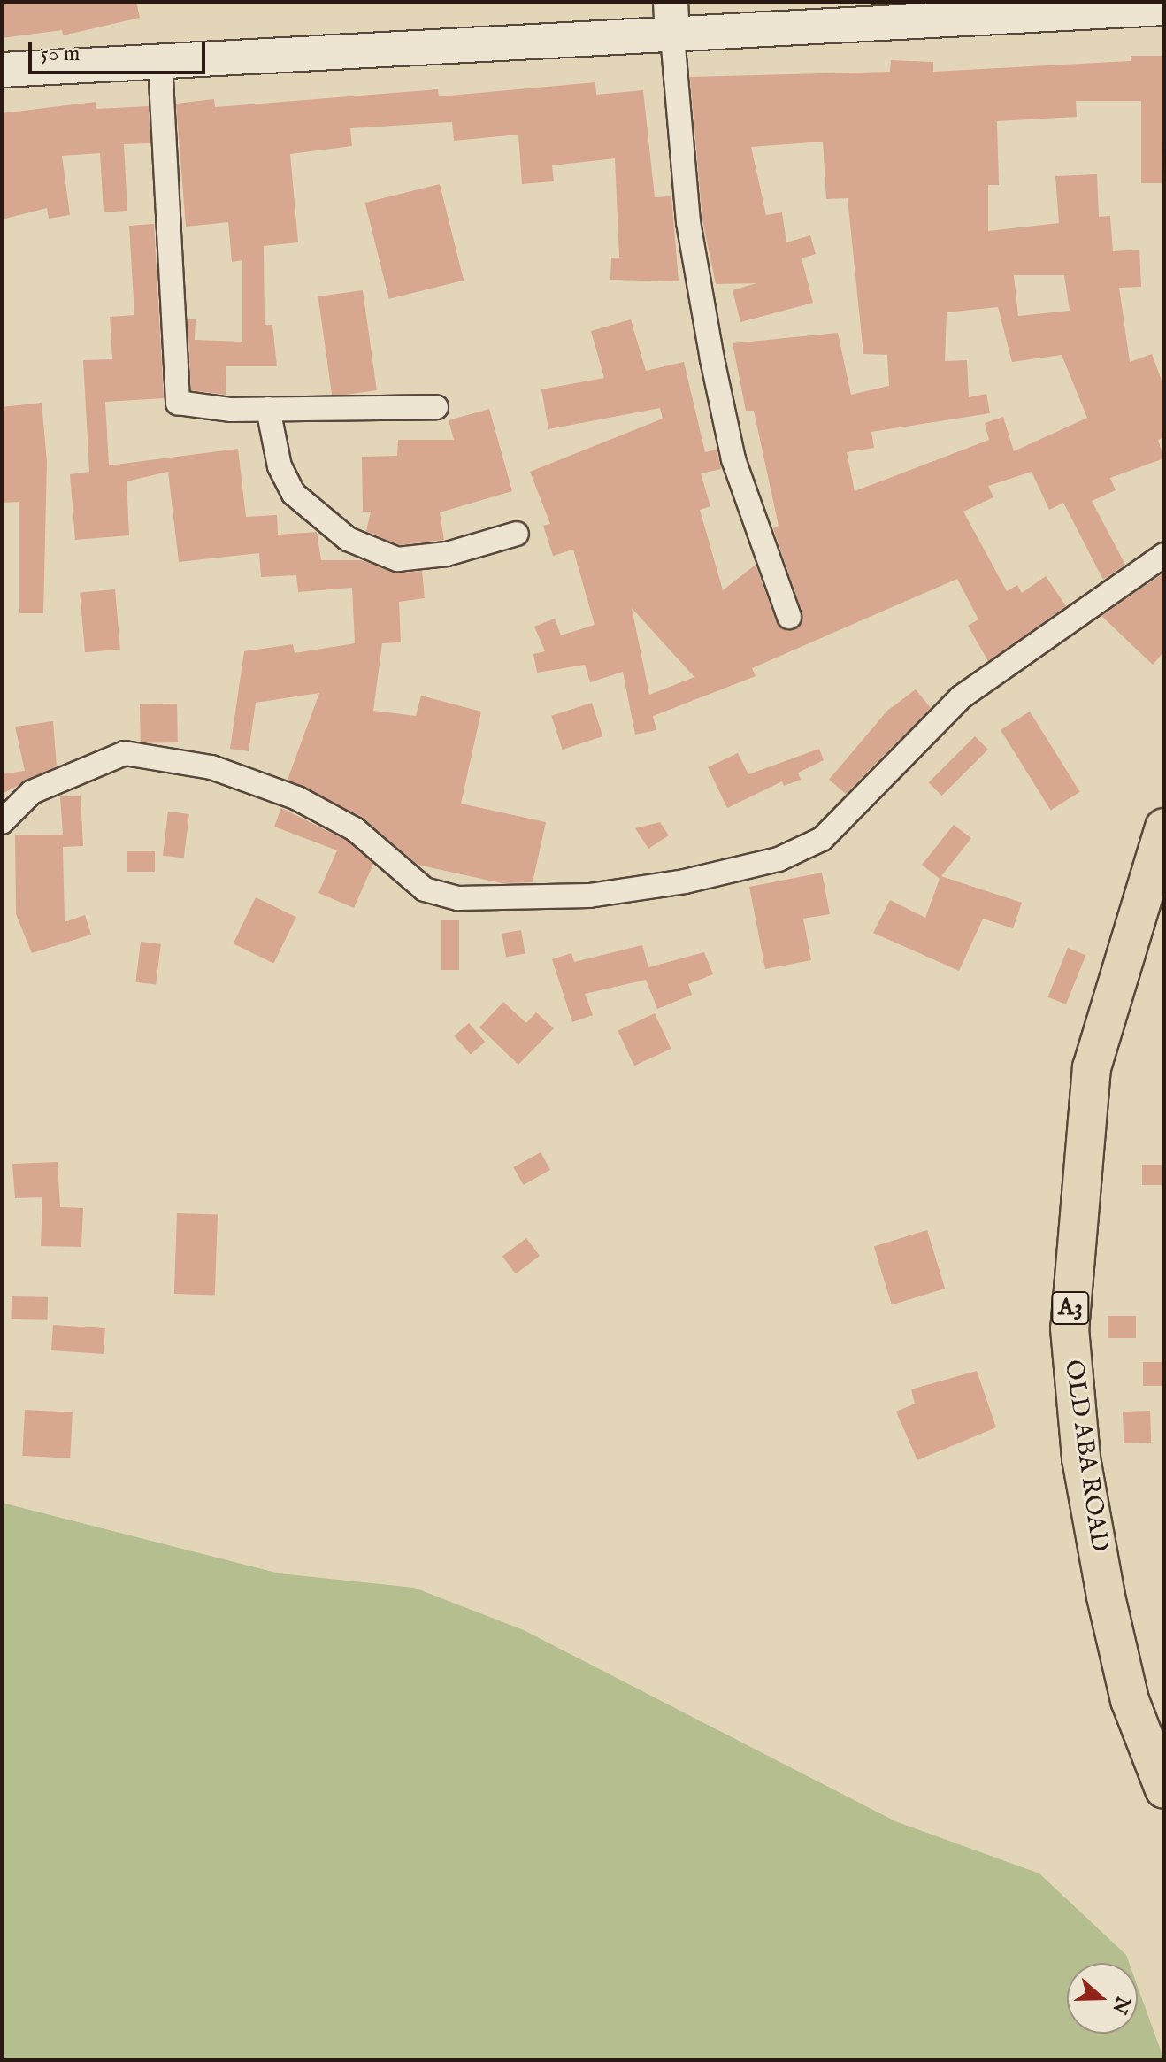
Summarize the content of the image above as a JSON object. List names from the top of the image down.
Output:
{
  "streets": {
    "main road": ["A3", "OLD ABA ROAD"]
  },
  "scale_bar": "50 m",
  "north": "right"
}
